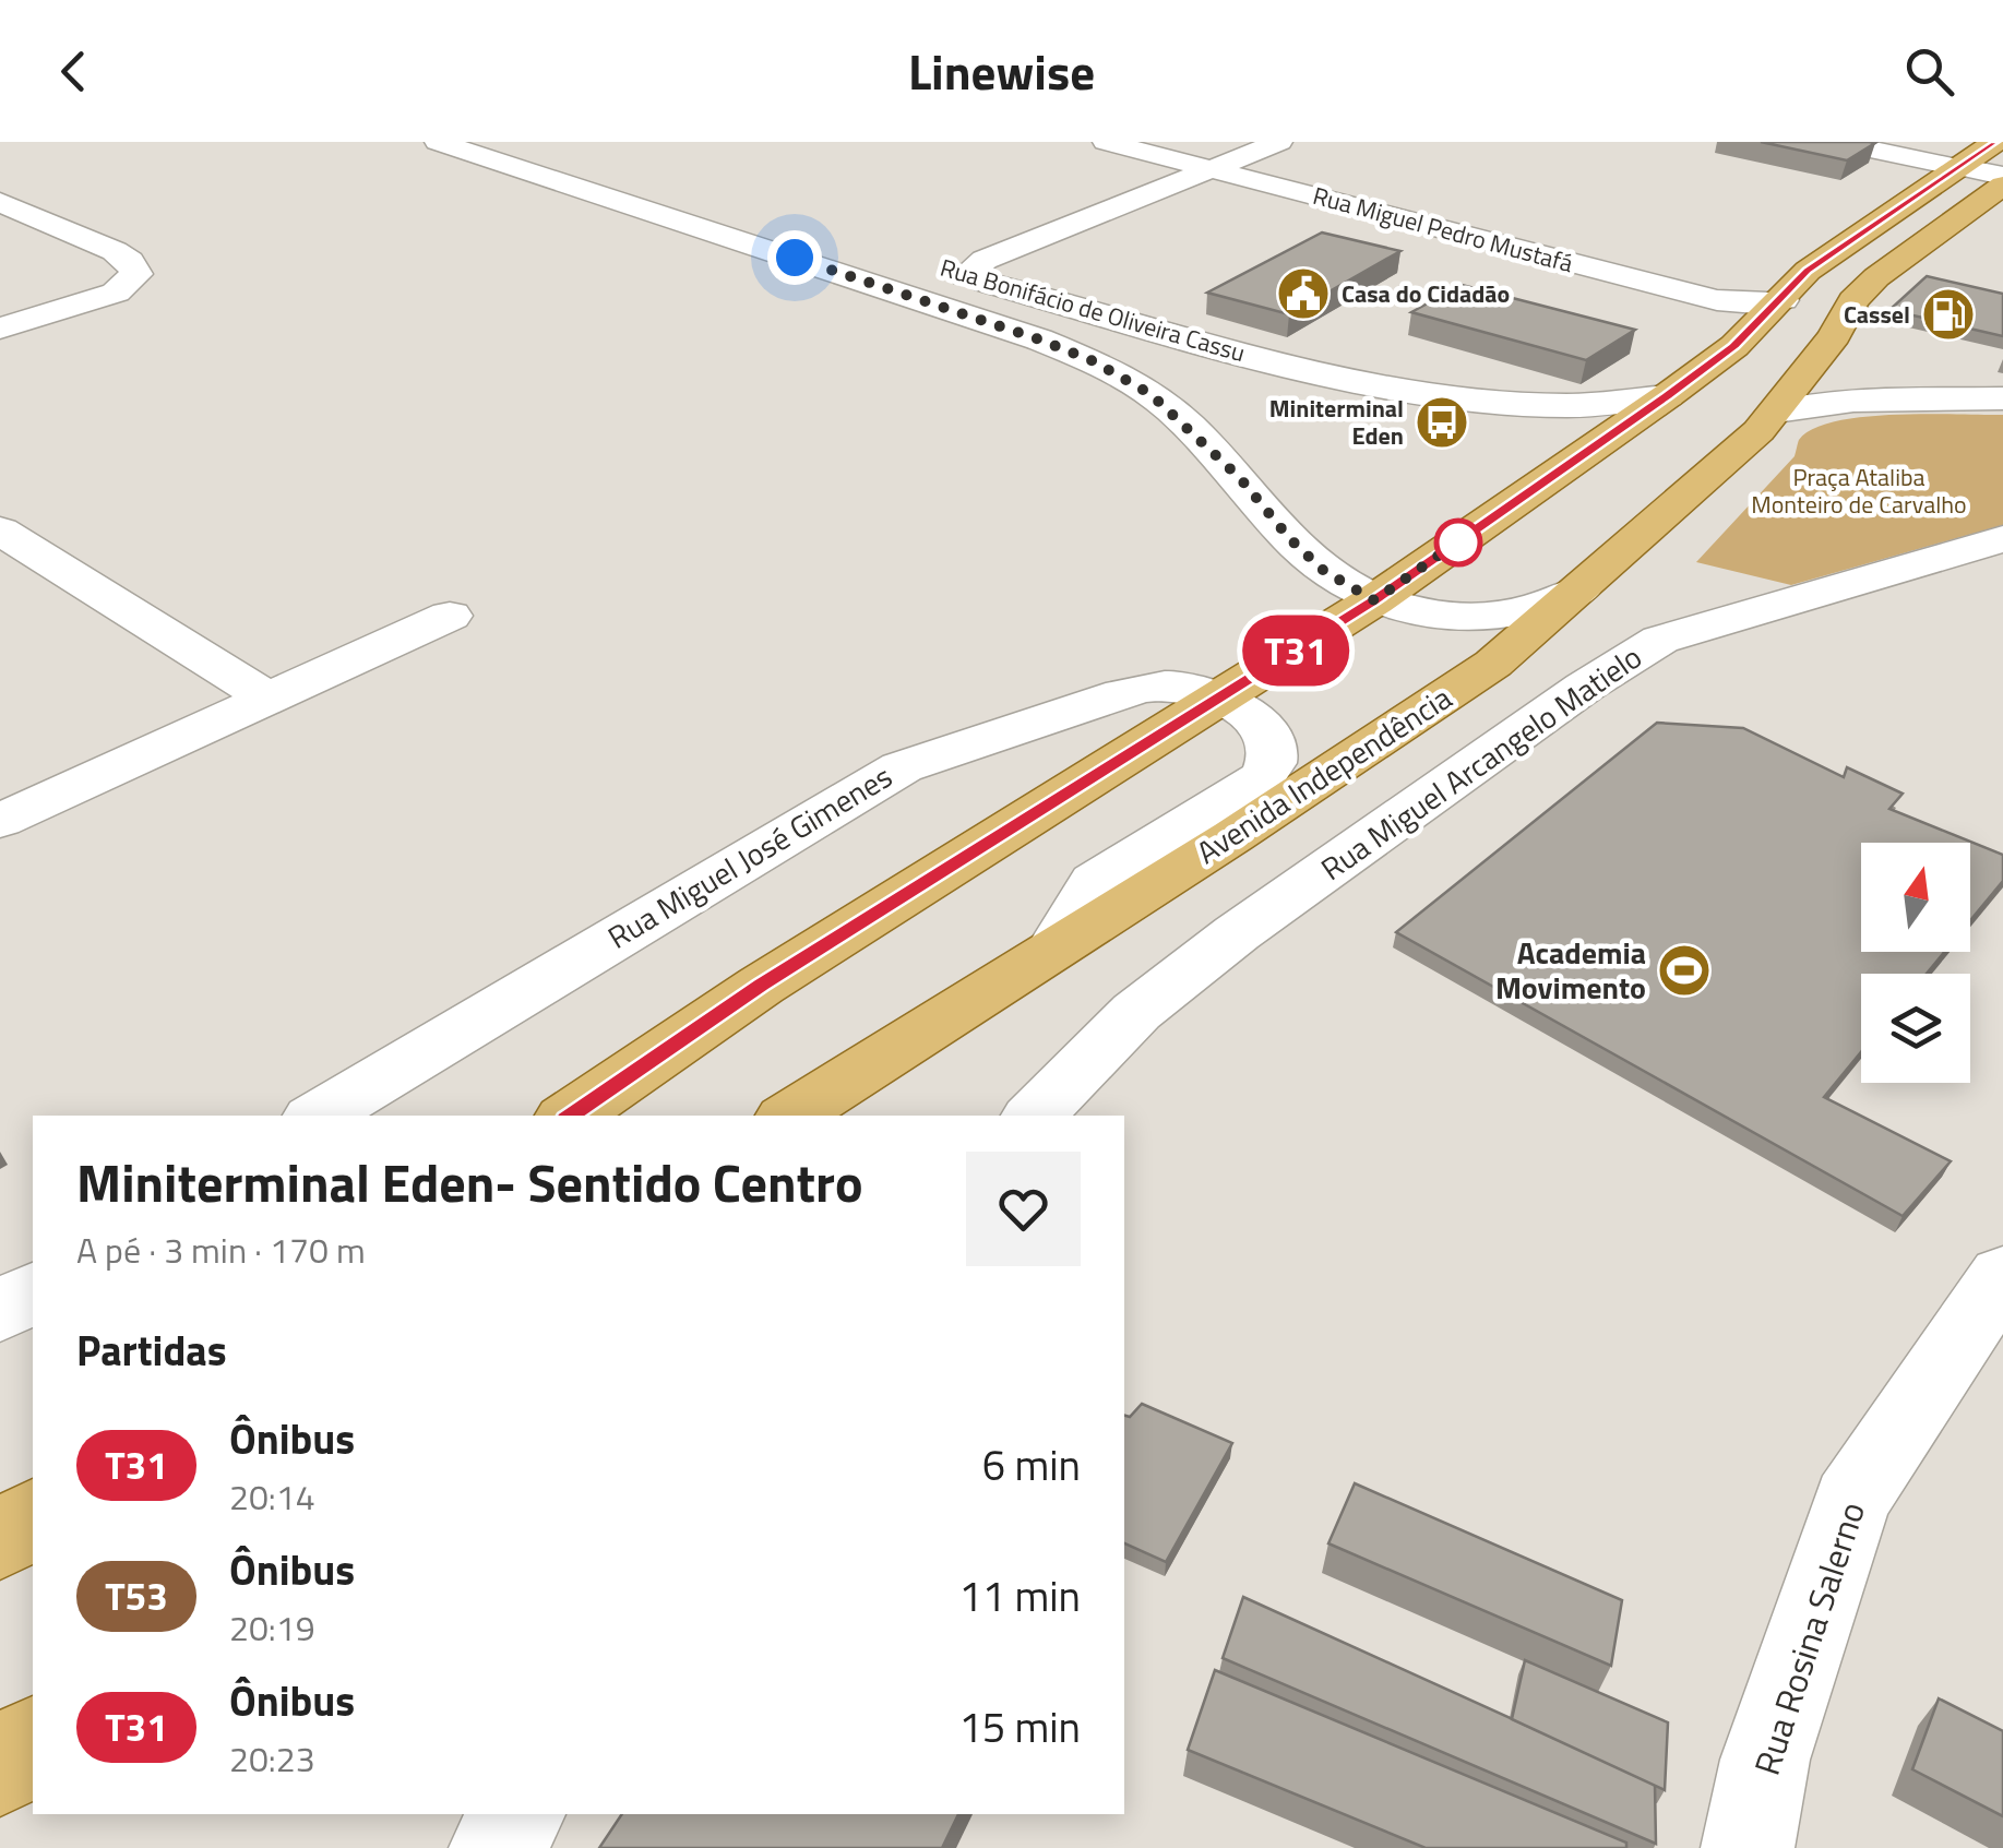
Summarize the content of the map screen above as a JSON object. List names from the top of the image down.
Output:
{
  "streets": {
    "main road": ["Avenida Independência"],
    "street": [
      "Rua Miguel Pedro Mustafá",
      "Rua Bonifácio de Oliveira Cassu",
      "Rua Miguel Arcangelo Matielo",
      "Rua Miguel José Gimenes",
      "Rua Rosina Salerno"
    ]
  },
  "crossings": [
    ["Rua Bonifácio de Oliveira Cassu", "Avenida Independência"],
    ["Avenida Independência", "Rua Miguel José Gimenes"]
  ],
  "parks": ["Praça Ataliba Monteiro de Carvalho"],
  "places": {
    "public building": ["Casa do Cidadão"],
    "fuel station": ["Cassel"],
    "bus stop": ["Miniterminal Eden"],
    "sports": ["Academia Movimento"]
  },
  "lines": ["bus line T31"],
  "north": "top",
  "page": {
    "header": "Linewise",
    "on_map": "T31",
    "heading": [
      ["Miniterminal Eden- Sentido Centro", "A pé · 3 min · 170 m"],
      "Partidas"
    ],
    "list": [
      {
        "mark": "T31",
        "name": "Ônibus",
        "note": "20:14",
        "value": "6 min"
      },
      {
        "mark": "T53",
        "name": "Ônibus",
        "note": "20:19",
        "value": "11 min"
      },
      {
        "mark": "T31",
        "name": "Ônibus",
        "note": "20:23",
        "value": "15 min"
      }
    ]
  }
}
